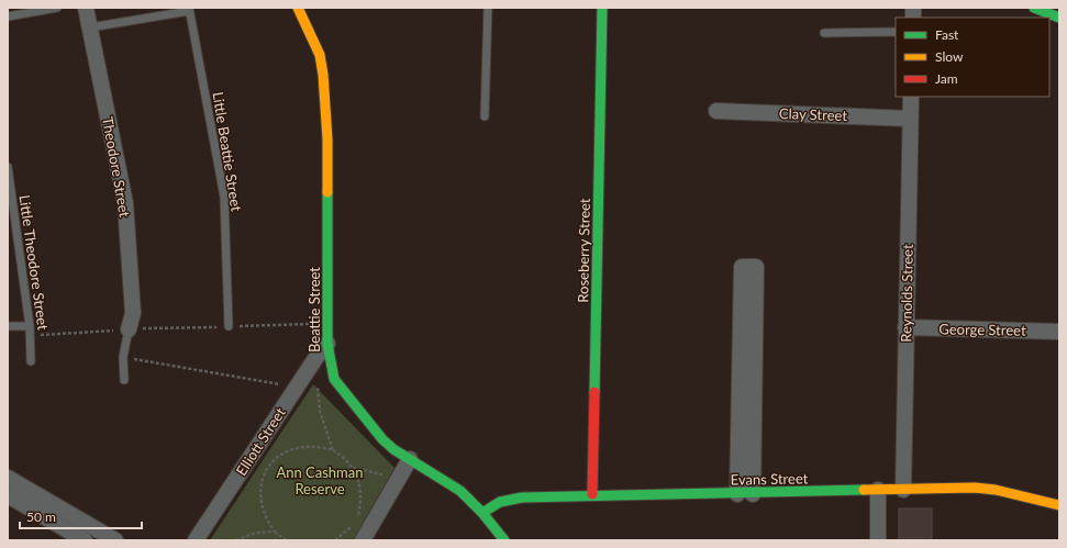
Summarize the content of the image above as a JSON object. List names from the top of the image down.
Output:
{
  "streets": {
    "street": [
      "Clay Street",
      "Theodore Street",
      "Roseberry Street",
      "Reynolds Street",
      "Beattie Street",
      "George Street",
      "Elliott Street",
      "Evans Street"
    ],
    "lane": ["Little Beattie Street", "Little Theodore Street"]
  },
  "crossings": [
    ["Clay Street", "Reynolds Street"],
    ["Roseberry Street", "Evans Street"],
    ["Reynolds Street", "George Street"],
    ["Reynolds Street", "Evans Street"],
    ["Beattie Street", "Elliott Street"],
    ["Beattie Street", "Evans Street"]
  ],
  "parks": ["Ann Cashman Reserve"],
  "legend": ["Fast", "Slow", "Jam"],
  "scale_bar": "50 m"
}
